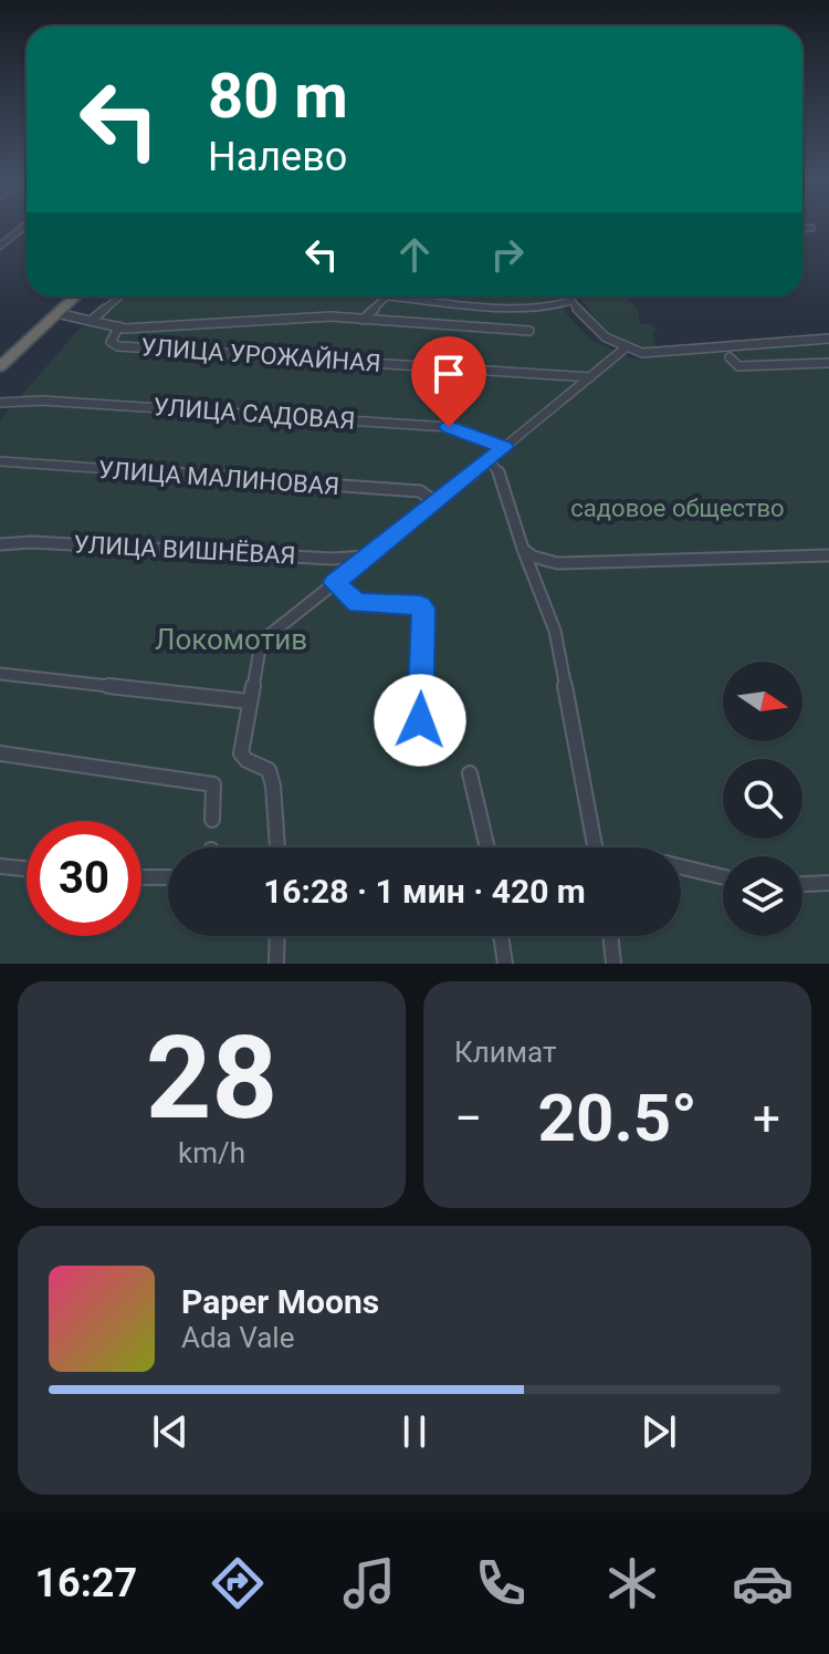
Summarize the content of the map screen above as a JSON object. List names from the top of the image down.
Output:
{
  "streets": {
    "street": [
      "УЛИЦА УРОЖАЙНАЯ",
      "УЛИЦА САДОВАЯ",
      "УЛИЦА МАЛИНОВАЯ",
      "УЛИЦА ВИШНЁВАЯ"
    ]
  },
  "parks": ["садовое общество", "Локомотив"],
  "north": "right",
  "page": {
    "turn": ["80 m", "Налево"],
    "limit": "30",
    "trip": "16:28 · 1 мин · 420 m",
    "tile": [
      ["28", "km/h"],
      "Климат"
    ],
    "heat": ["−", "20.5°", "+"],
    "song": ["Paper Moons", "Ada Vale"],
    "tabs": "16:27"
  }
}
